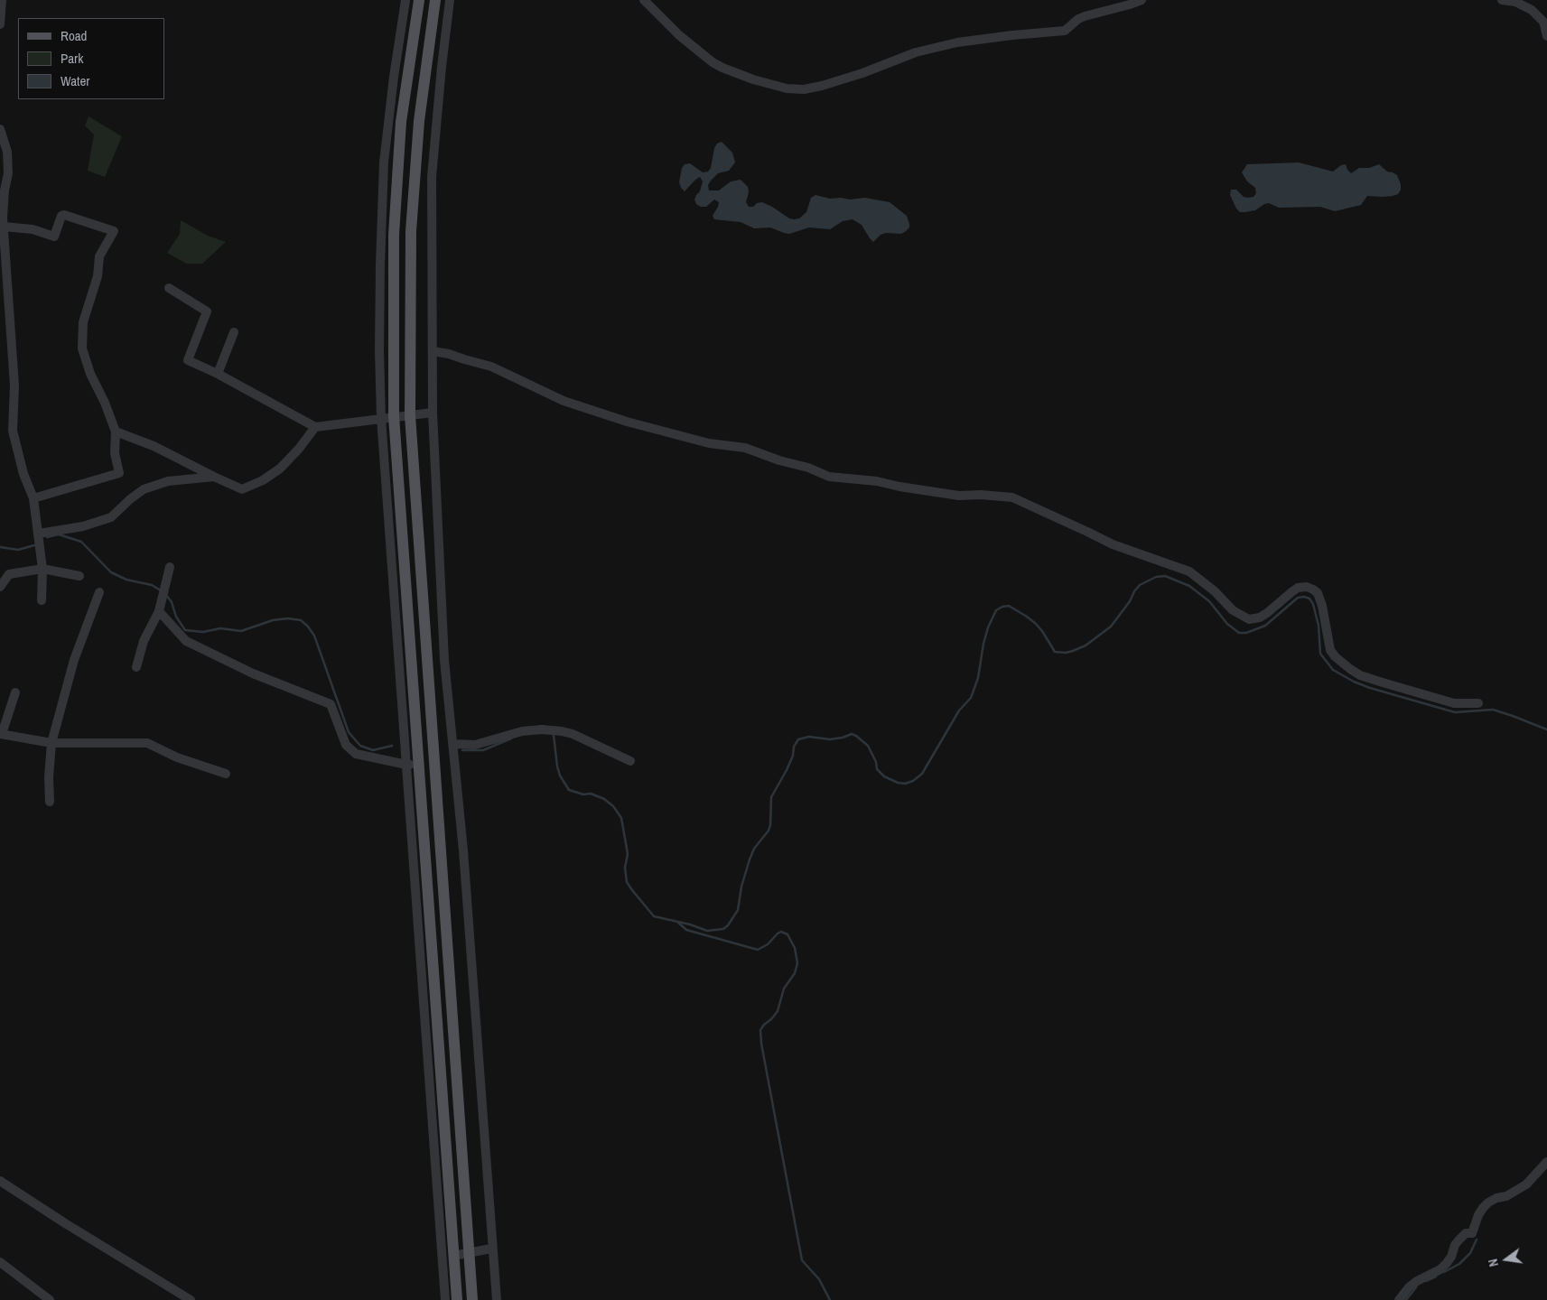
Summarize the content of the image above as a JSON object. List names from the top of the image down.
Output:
{
  "legend": ["Road", "Park", "Water"],
  "north": "left"
}
